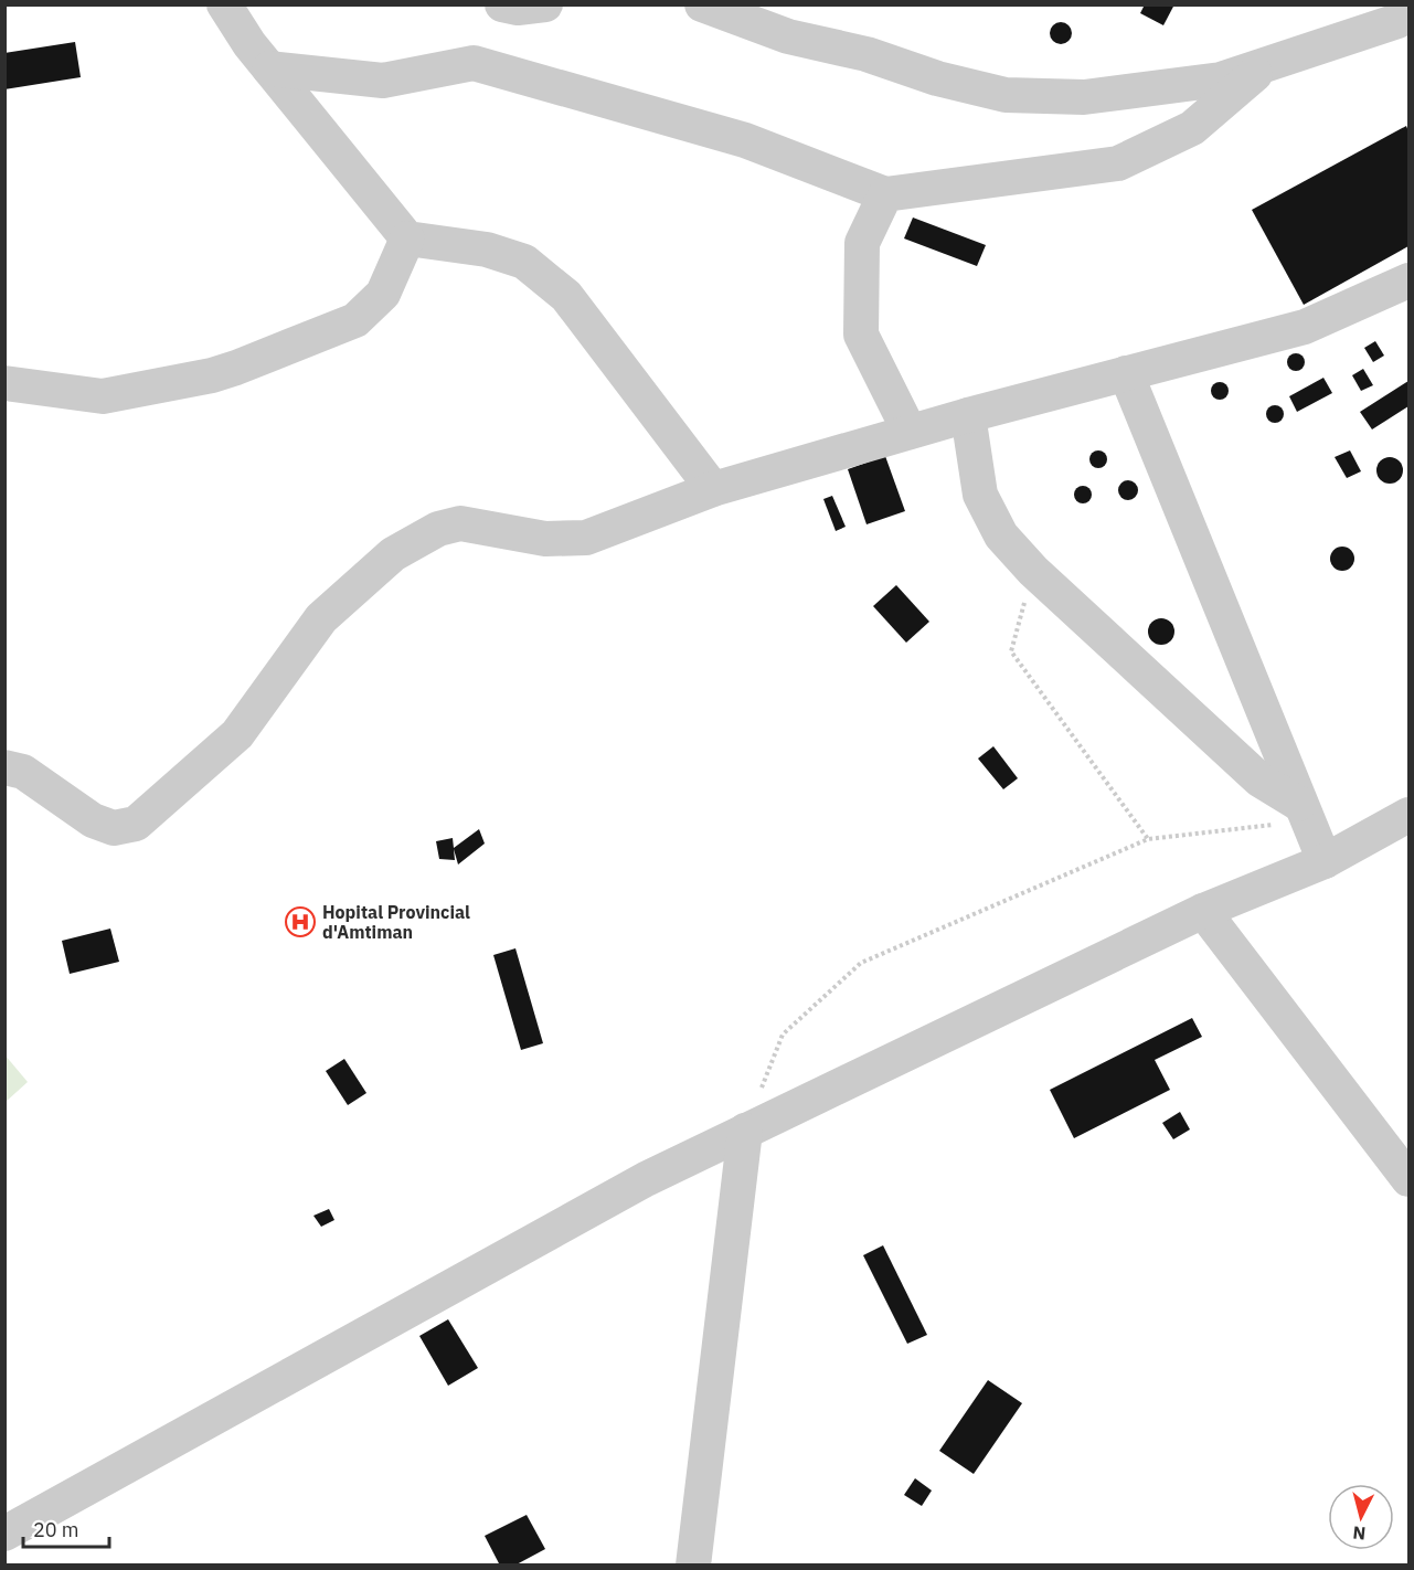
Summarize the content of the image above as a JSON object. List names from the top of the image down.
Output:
{
  "places": {
    "hospital": ["Hopital Provincial d'Amtiman"]
  },
  "scale_bar": "20 m",
  "north": "bottom"
}
